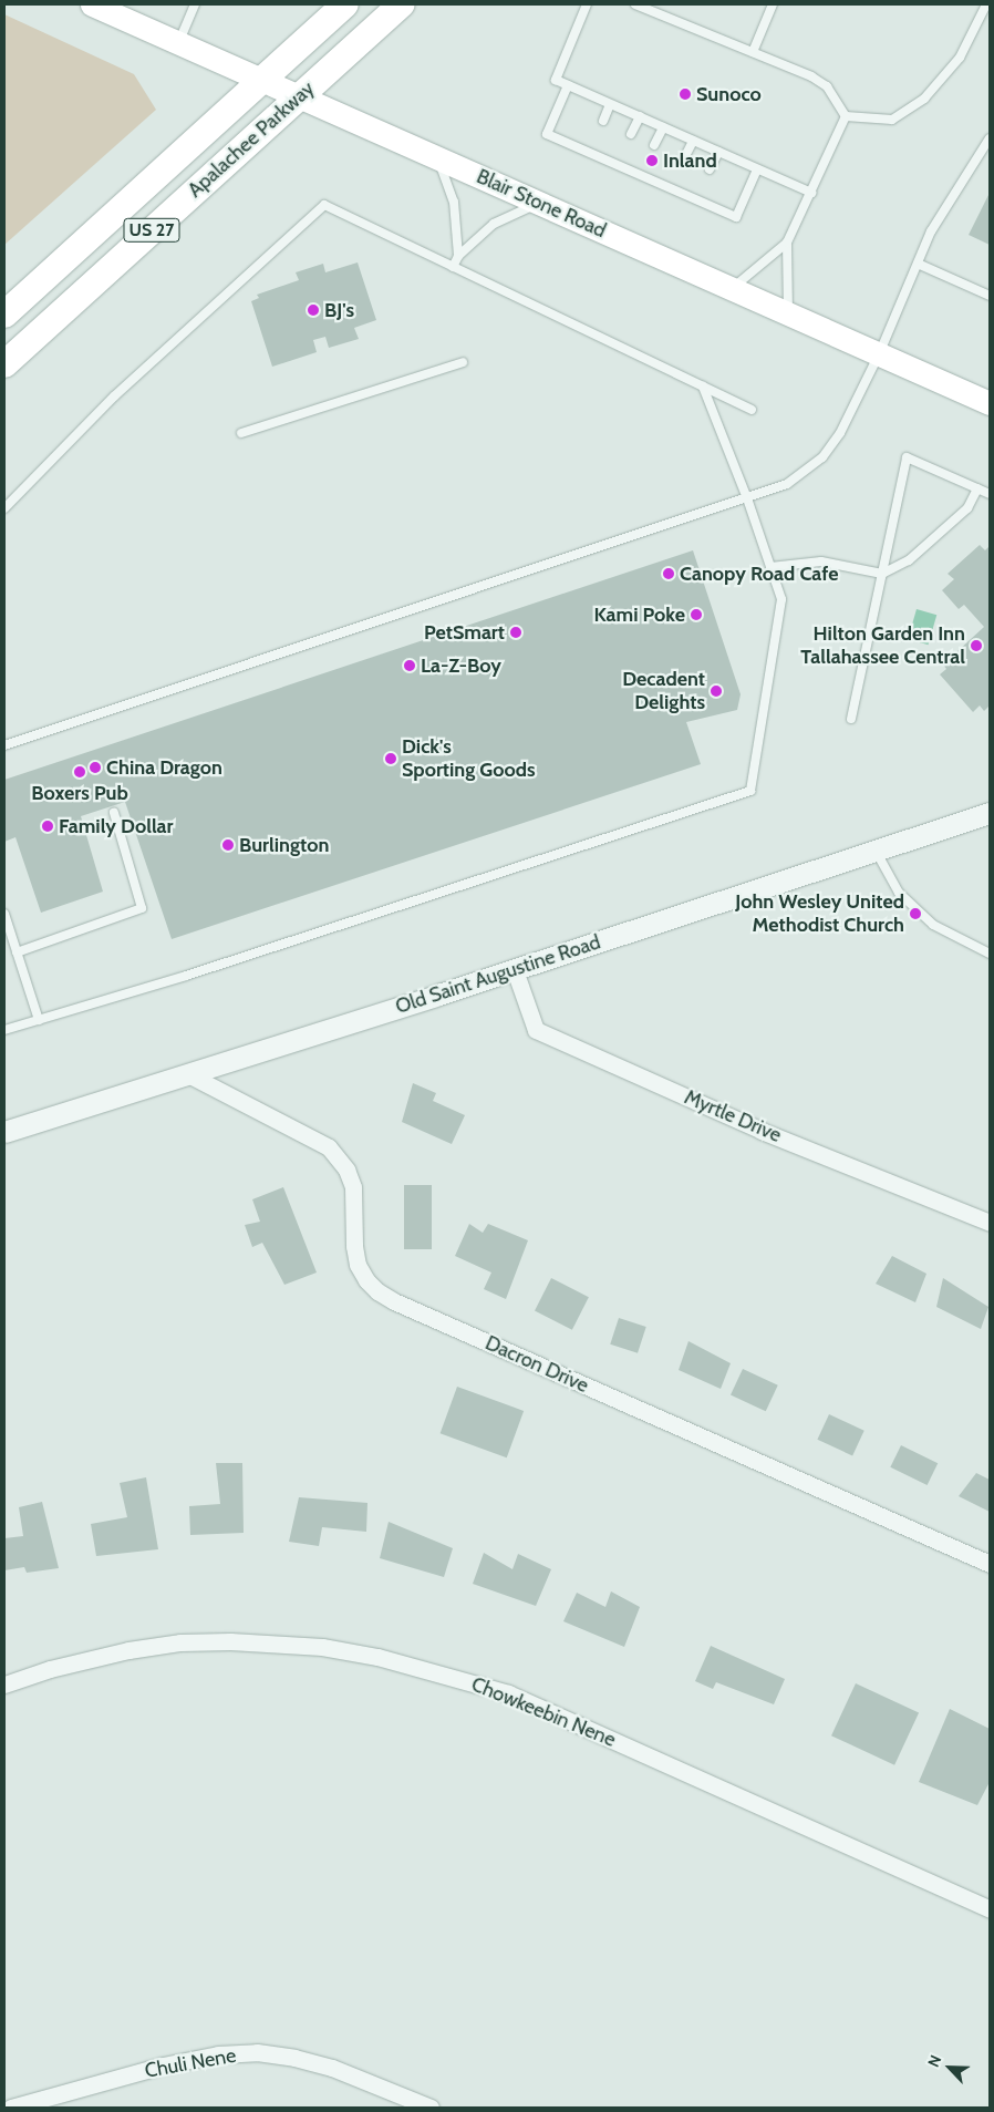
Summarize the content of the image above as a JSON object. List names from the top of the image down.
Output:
{
  "streets": {
    "main road": ["Apalachee Parkway", "Blair Stone Road", "US 27"],
    "street": [
      "Old Saint Augustine Road",
      "Myrtle Drive",
      "Dacron Drive",
      "Chowkeebin Nene",
      "Chuli Nene"
    ]
  },
  "crossings": [
    ["Apalachee Parkway", "Blair Stone Road"],
    ["Old Saint Augustine Road", "Myrtle Drive"],
    ["Old Saint Augustine Road", "Dacron Drive"]
  ],
  "places": [
    "Sunoco",
    "Inland",
    "BJ's",
    "Canopy Road Cafe",
    "Kami Poke",
    "PetSmart",
    "Hilton Garden Inn Tallahassee Central",
    "La-Z-Boy",
    "Decadent Delights",
    "Dick's Sporting Goods",
    "China Dragon",
    "Boxers Pub",
    "Family Dollar",
    "Burlington",
    "John Wesley United Methodist Church"
  ],
  "north": "top left"
}
